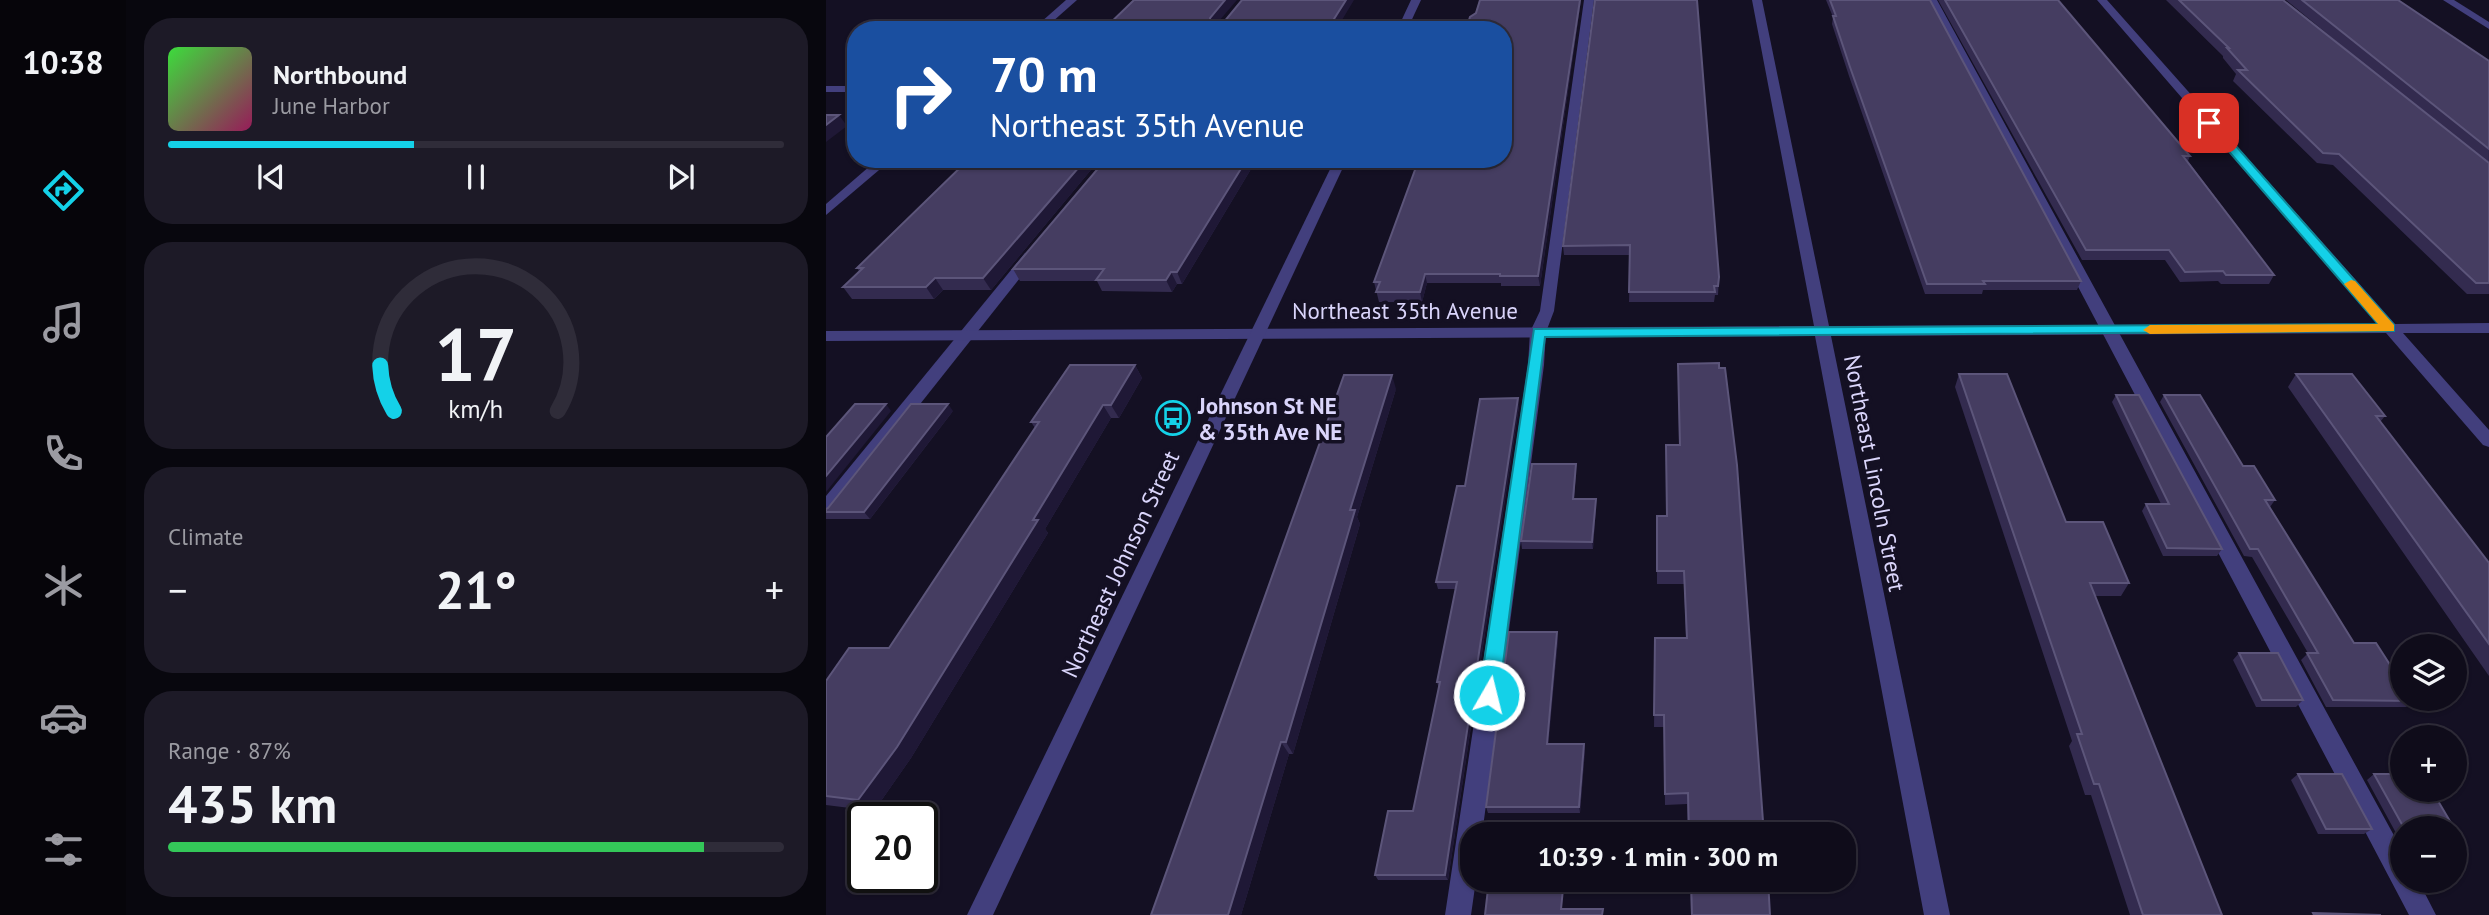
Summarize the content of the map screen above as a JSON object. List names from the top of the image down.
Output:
{
  "streets": {
    "street": ["Northeast 35th Avenue", "Northeast Lincoln Street", "Northeast Johnson Street"]
  },
  "crossings": [
    ["Northeast 35th Avenue", "Northeast Lincoln Street"],
    ["Northeast 35th Avenue", "Northeast Johnson Street"]
  ],
  "places": {
    "bus stop": ["Johnson St NE & 35th Ave NE"]
  },
  "page": {
    "tabs": "10:38",
    "turn": ["70 m", "Northeast 35th Avenue"],
    "song": ["Northbound", "June Harbor"],
    "tile": [
      "Climate",
      ["Range · 87%", "435 km"]
    ],
    "heat": ["−", "21°", "+"],
    "map_buttons": ["+", "−"],
    "limit": "20",
    "trip": "10:39 · 1 min · 300 m",
    "gauge": ["17", "km/h"]
  }
}
